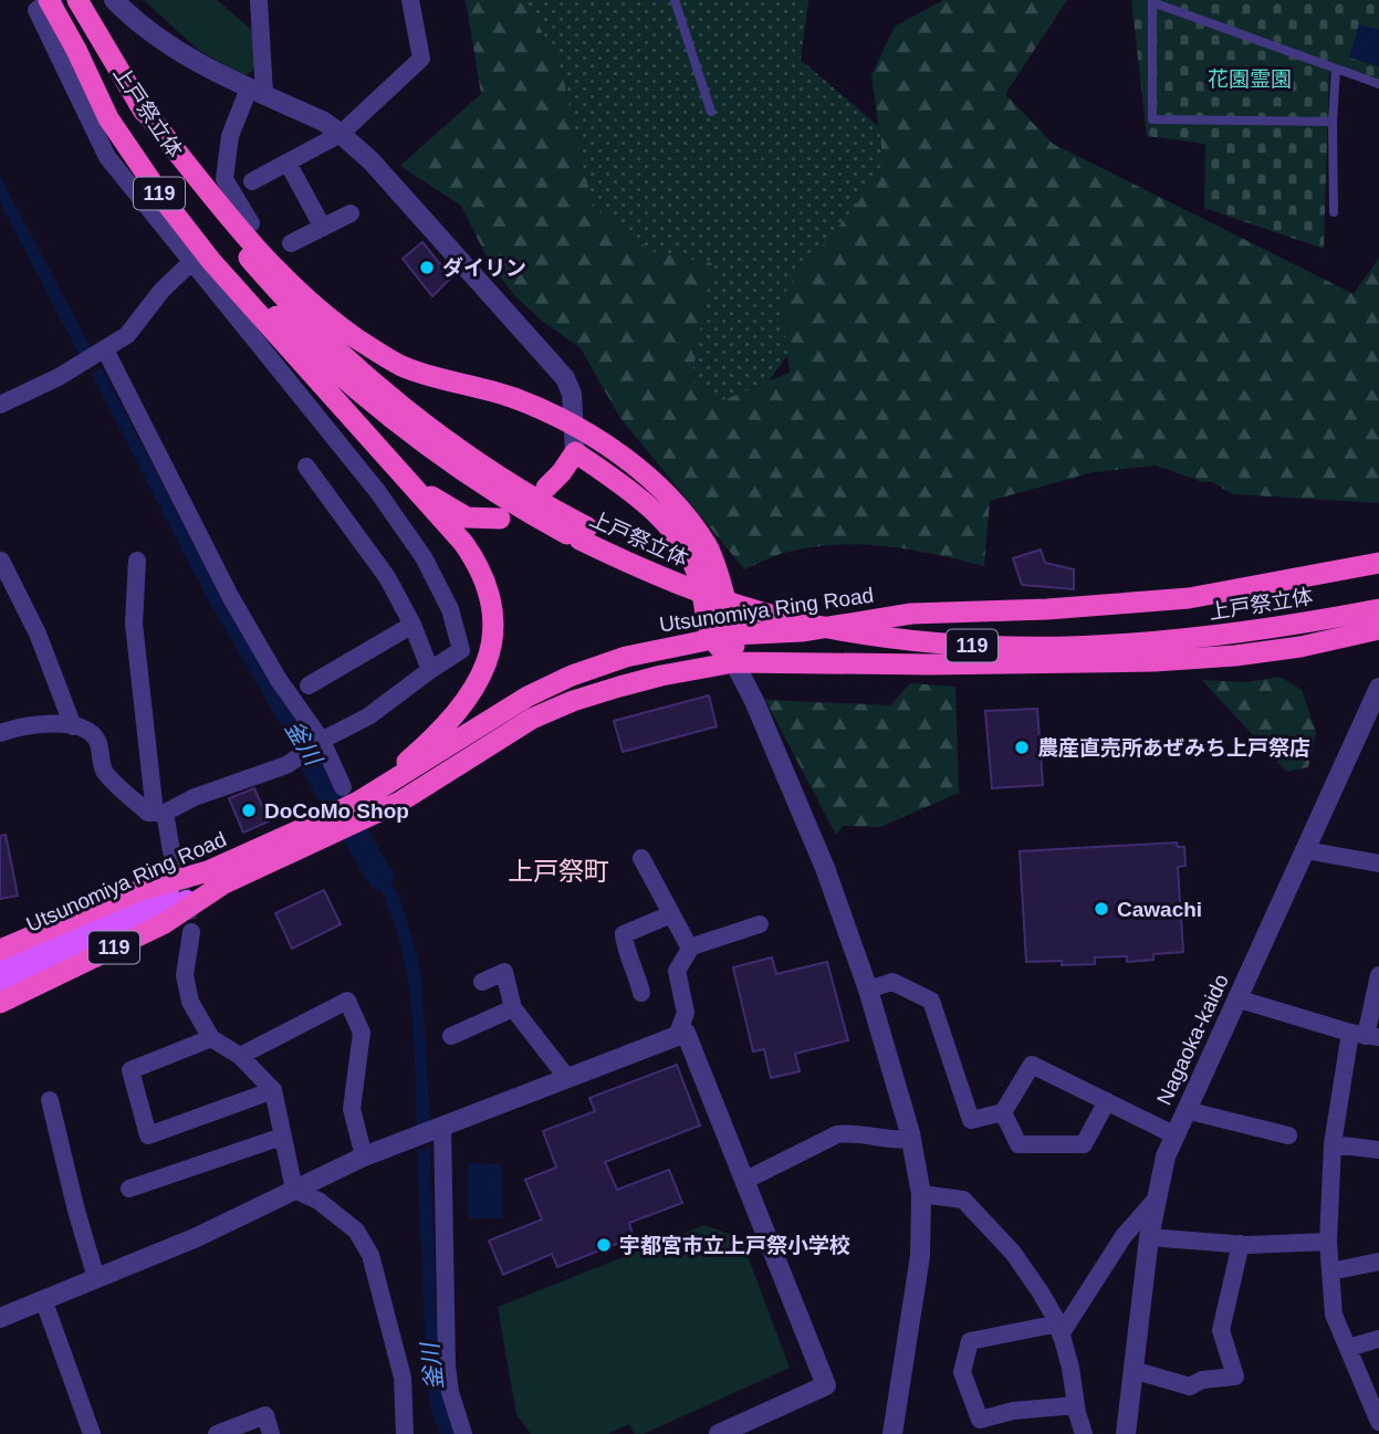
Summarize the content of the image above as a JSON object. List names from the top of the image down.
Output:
{
  "streets": {
    "highway": ["上戸祭立体", "119", "Utsunomiya Ring Road"],
    "street": ["Nagaoka-kaido"]
  },
  "crossings": [
    ["上戸祭立体", "119"],
    ["119", "Utsunomiya Ring Road"]
  ],
  "districts": ["上戸祭町"],
  "water": ["釜川"],
  "parks": ["花園霊園"],
  "places": [
    "ダイリン",
    "農産直売所あぜみち上戸祭店",
    "DoCoMo Shop",
    "Cawachi",
    "宇都宮市立上戸祭小学校"
  ]
}
